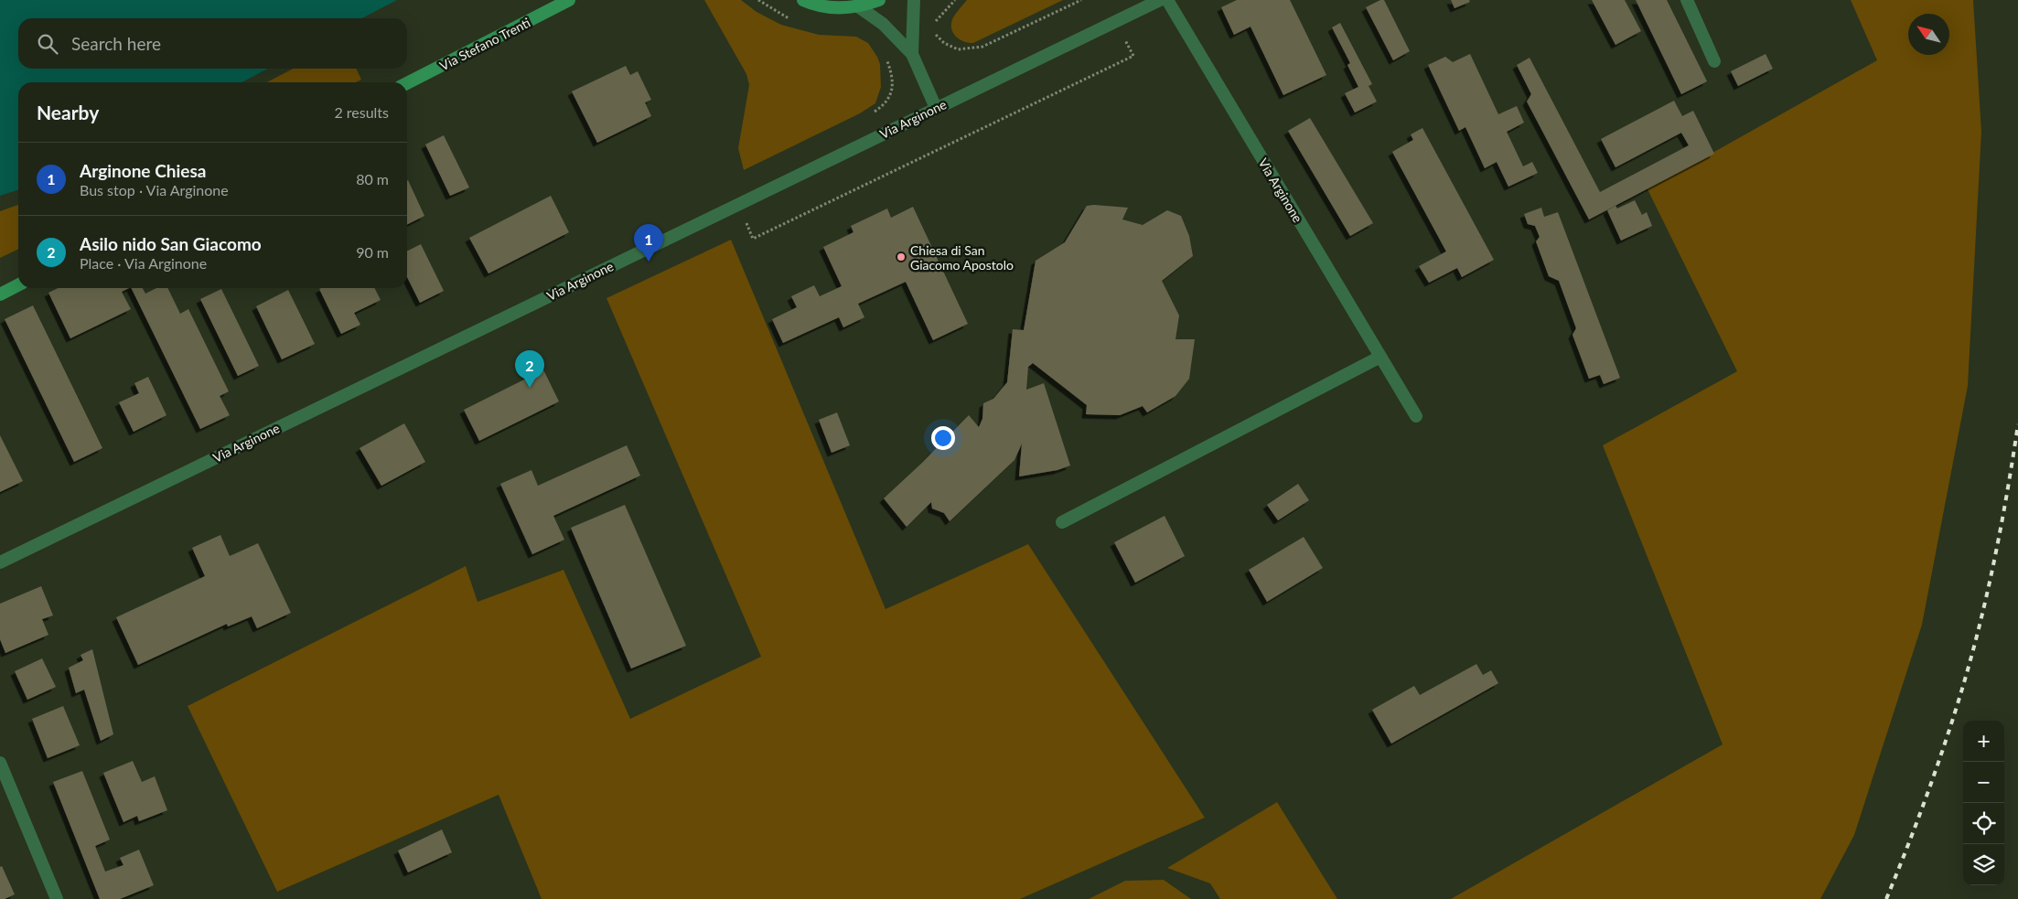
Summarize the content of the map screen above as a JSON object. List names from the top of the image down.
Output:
{
  "streets": {
    "main road": ["Via Stefano Trenti"],
    "street": ["Via Arginone"]
  },
  "places": ["Chiesa di San Giacomo Apostolo"],
  "north": "top left",
  "page": {
    "search": "Search here",
    "heading": ["Nearby", "2 results"],
    "list": [
      {
        "mark": "1",
        "name": "Arginone Chiesa",
        "note": "Bus stop · Via Arginone",
        "value": "80 m"
      },
      {
        "mark": "2",
        "name": "Asilo nido San Giacomo",
        "note": "Place · Via Arginone",
        "value": "90 m"
      }
    ],
    "pins": ["1", "2"],
    "map_buttons": ["+", "−"]
  }
}
